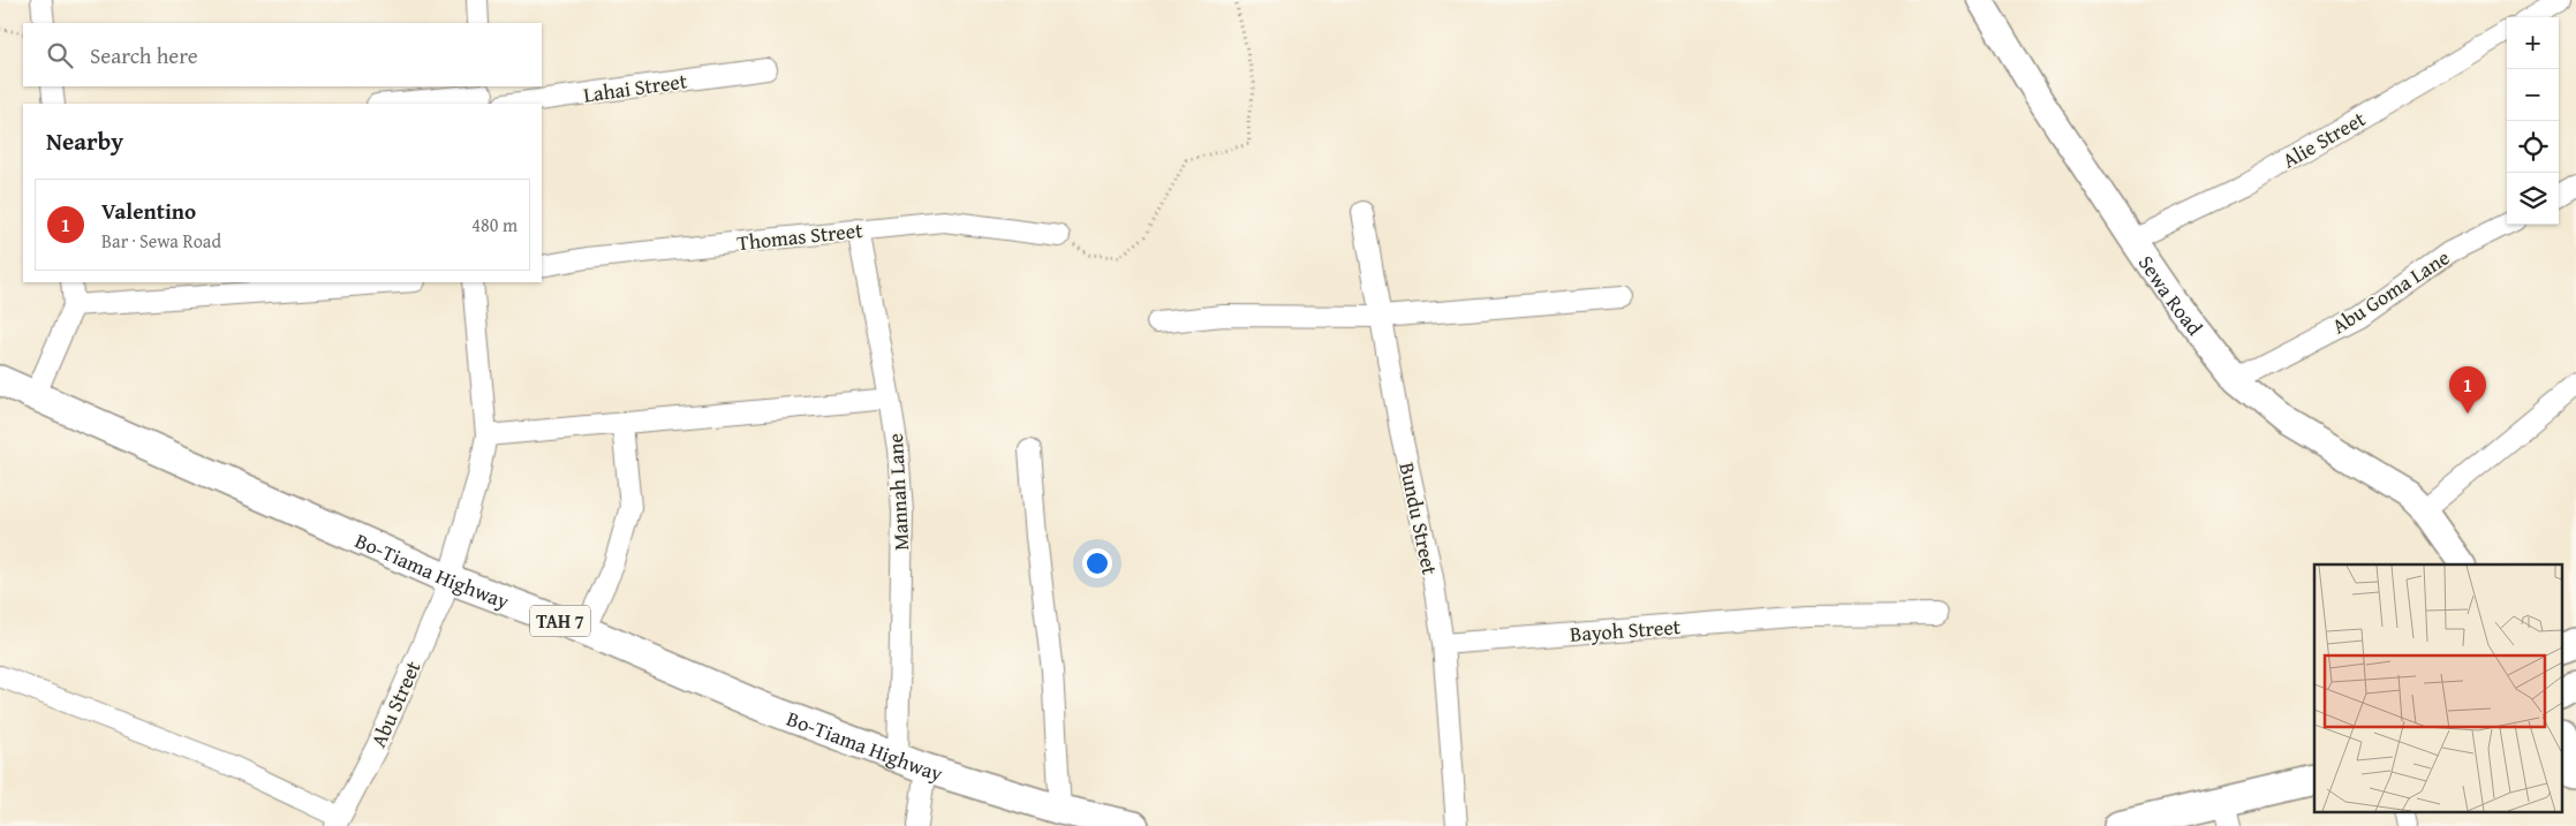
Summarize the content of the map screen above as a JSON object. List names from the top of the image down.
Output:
{
  "streets": {
    "highway": ["Bo-Tiama Highway", "TAH 7"],
    "main road": ["Sewa Road"],
    "street": [
      "Lahai Street",
      "Alie Street",
      "Thomas Street",
      "Abu Goma Lane",
      "Mannah Lane",
      "Bundu Street",
      "Bayoh Street",
      "Abu Street"
    ]
  },
  "crossings": [
    ["Alie Street", "Sewa Road"],
    ["Thomas Street", "Mannah Lane"],
    ["Abu Goma Lane", "Sewa Road"],
    ["Mannah Lane", "Bo-Tiama Highway"],
    ["Bundu Street", "Bayoh Street"],
    ["Bo-Tiama Highway", "Abu Street"]
  ],
  "page": {
    "map_buttons": ["+", "−"],
    "search": "Search here",
    "heading": "Nearby",
    "list": [
      {
        "mark": "1",
        "name": "Valentino",
        "note": "Bar · Sewa Road",
        "value": "480 m"
      }
    ],
    "pins": "1"
  }
}
